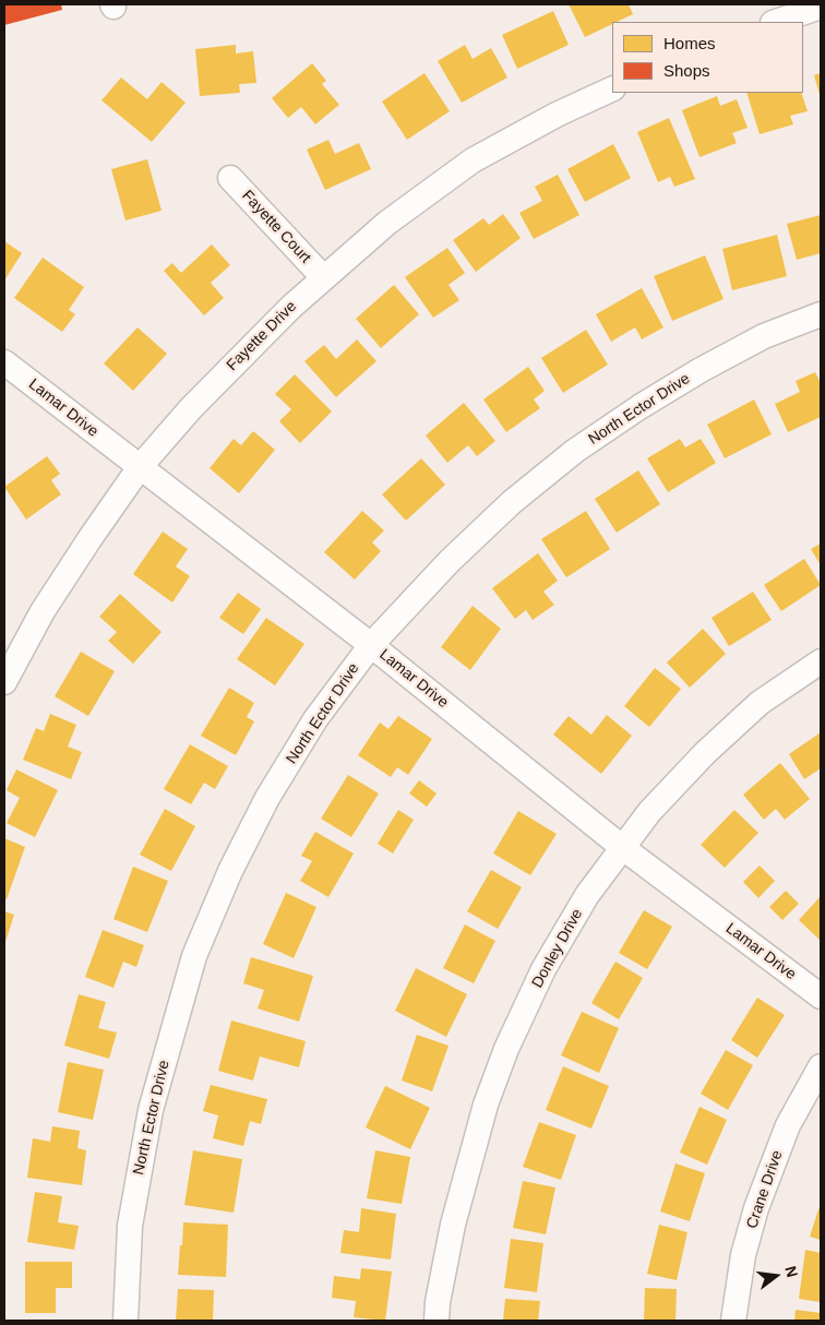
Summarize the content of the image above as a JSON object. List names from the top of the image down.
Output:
{
  "streets": {
    "street": [
      "Fayette Court",
      "Fayette Drive",
      "Lamar Drive",
      "North Ector Drive",
      "Donley Drive",
      "Crane Drive"
    ]
  },
  "crossings": [
    ["Fayette Court", "Fayette Drive"],
    ["Fayette Drive", "Lamar Drive"],
    ["Lamar Drive", "North Ector Drive"],
    ["Lamar Drive", "Donley Drive"]
  ],
  "legend": ["Homes", "Shops"],
  "north": "right"
}
